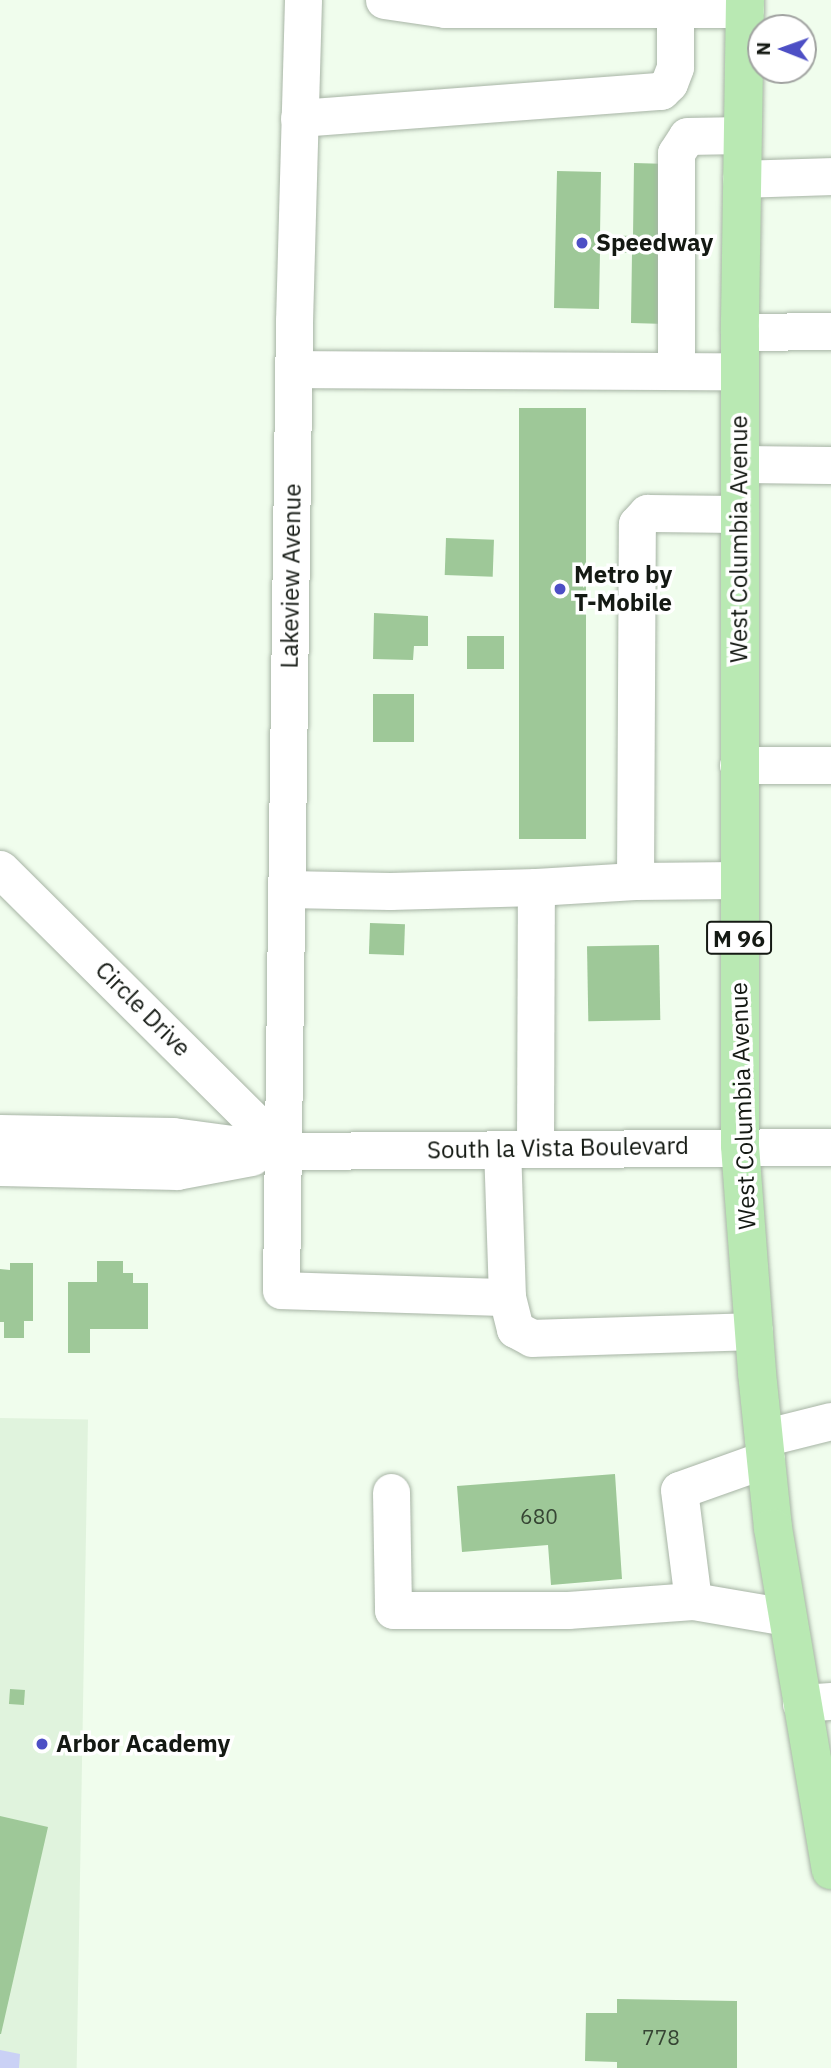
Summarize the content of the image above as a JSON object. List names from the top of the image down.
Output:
{
  "streets": {
    "main road": ["West Columbia Avenue", "M 96"],
    "street": ["Lakeview Avenue", "Circle Drive", "South la Vista Boulevard"]
  },
  "crossings": [
    ["West Columbia Avenue", "South la Vista Boulevard"],
    ["Lakeview Avenue", "Circle Drive"],
    ["Lakeview Avenue", "South la Vista Boulevard"],
    ["Circle Drive", "South la Vista Boulevard"]
  ],
  "places": ["Speedway", "Metro by T-Mobile", "Arbor Academy"],
  "house_numbers": ["680", "778"],
  "north": "left"
}
